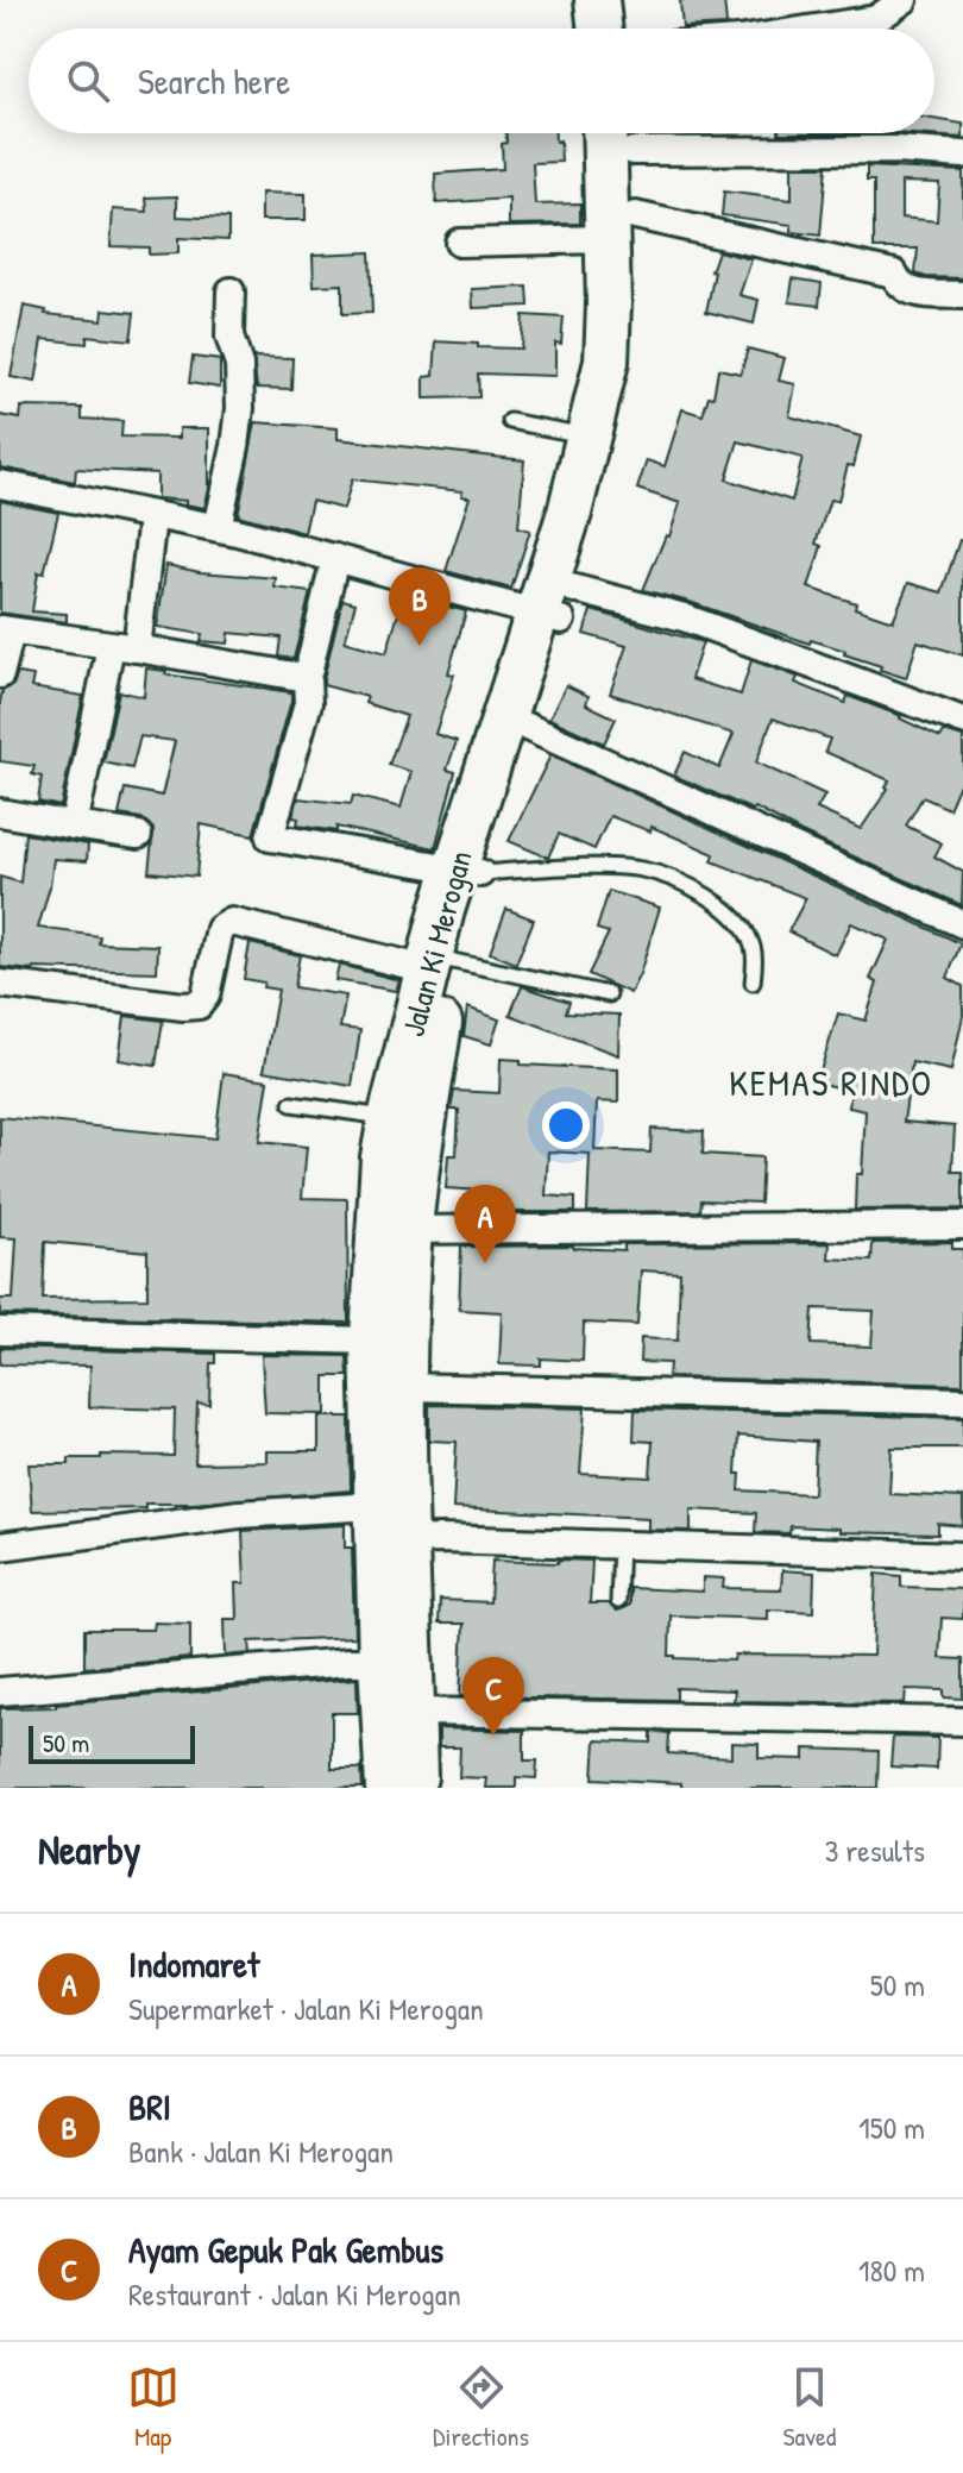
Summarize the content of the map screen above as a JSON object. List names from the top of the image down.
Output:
{
  "streets": {
    "highway": ["Jalan Ki Merogan"]
  },
  "districts": ["KEMAS RINDO"],
  "scale_bar": "50 m",
  "page": {
    "search": "Search here",
    "pins": ["B", "A", "C"],
    "scale": "50 m",
    "heading": ["Nearby", "3 results"],
    "list": [
      {
        "mark": "A",
        "name": "Indomaret",
        "note": "Supermarket · Jalan Ki Merogan",
        "value": "50 m"
      },
      {
        "mark": "B",
        "name": "BRI",
        "note": "Bank · Jalan Ki Merogan",
        "value": "150 m"
      },
      {
        "mark": "C",
        "name": "Ayam Gepuk Pak Gembus",
        "note": "Restaurant · Jalan Ki Merogan",
        "value": "180 m"
      }
    ],
    "nav": ["Map", "Directions", "Saved"]
  }
}
